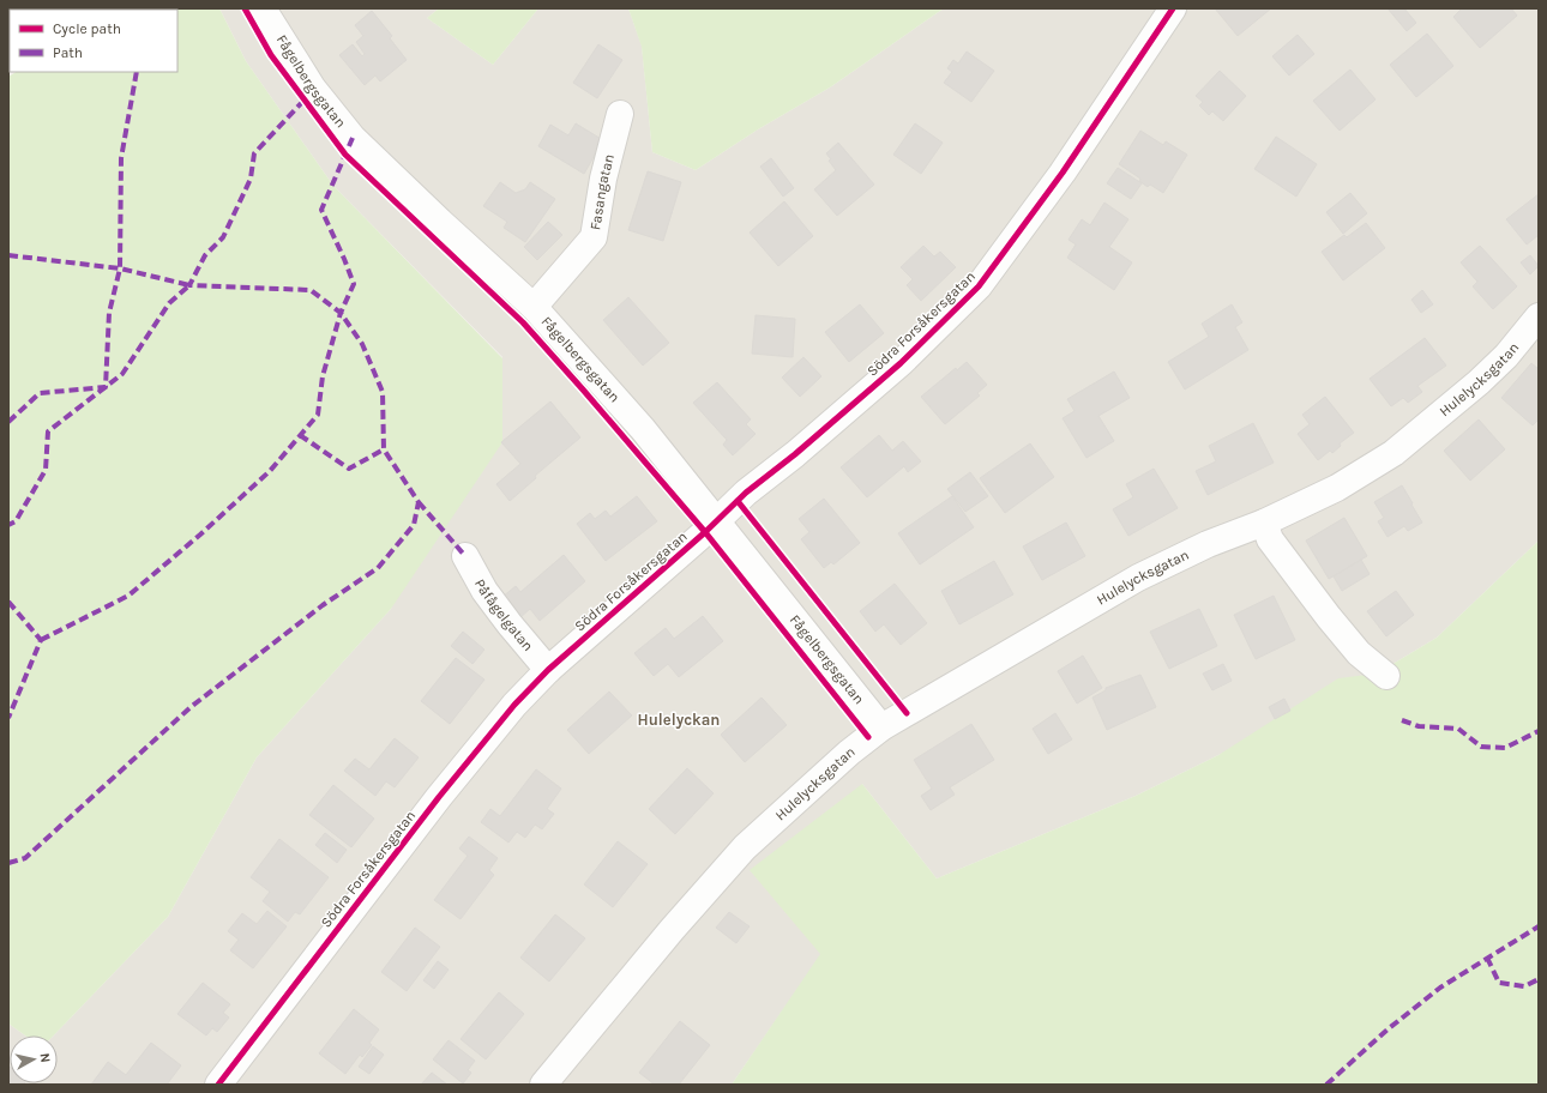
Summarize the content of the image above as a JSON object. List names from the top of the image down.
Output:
{
  "streets": {
    "street": [
      "Fågelbergsgatan",
      "Fasangatan",
      "Södra Forsåkersgatan",
      "Hulelycksgatan",
      "Påfågelgatan"
    ]
  },
  "crossings": [
    ["Fågelbergsgatan", "Fasangatan"],
    ["Fågelbergsgatan", "Södra Forsåkersgatan"],
    ["Fågelbergsgatan", "Hulelycksgatan"],
    ["Södra Forsåkersgatan", "Påfågelgatan"]
  ],
  "districts": ["Hulelyckan"],
  "legend": ["Cycle path", "Path"],
  "north": "right"
}
